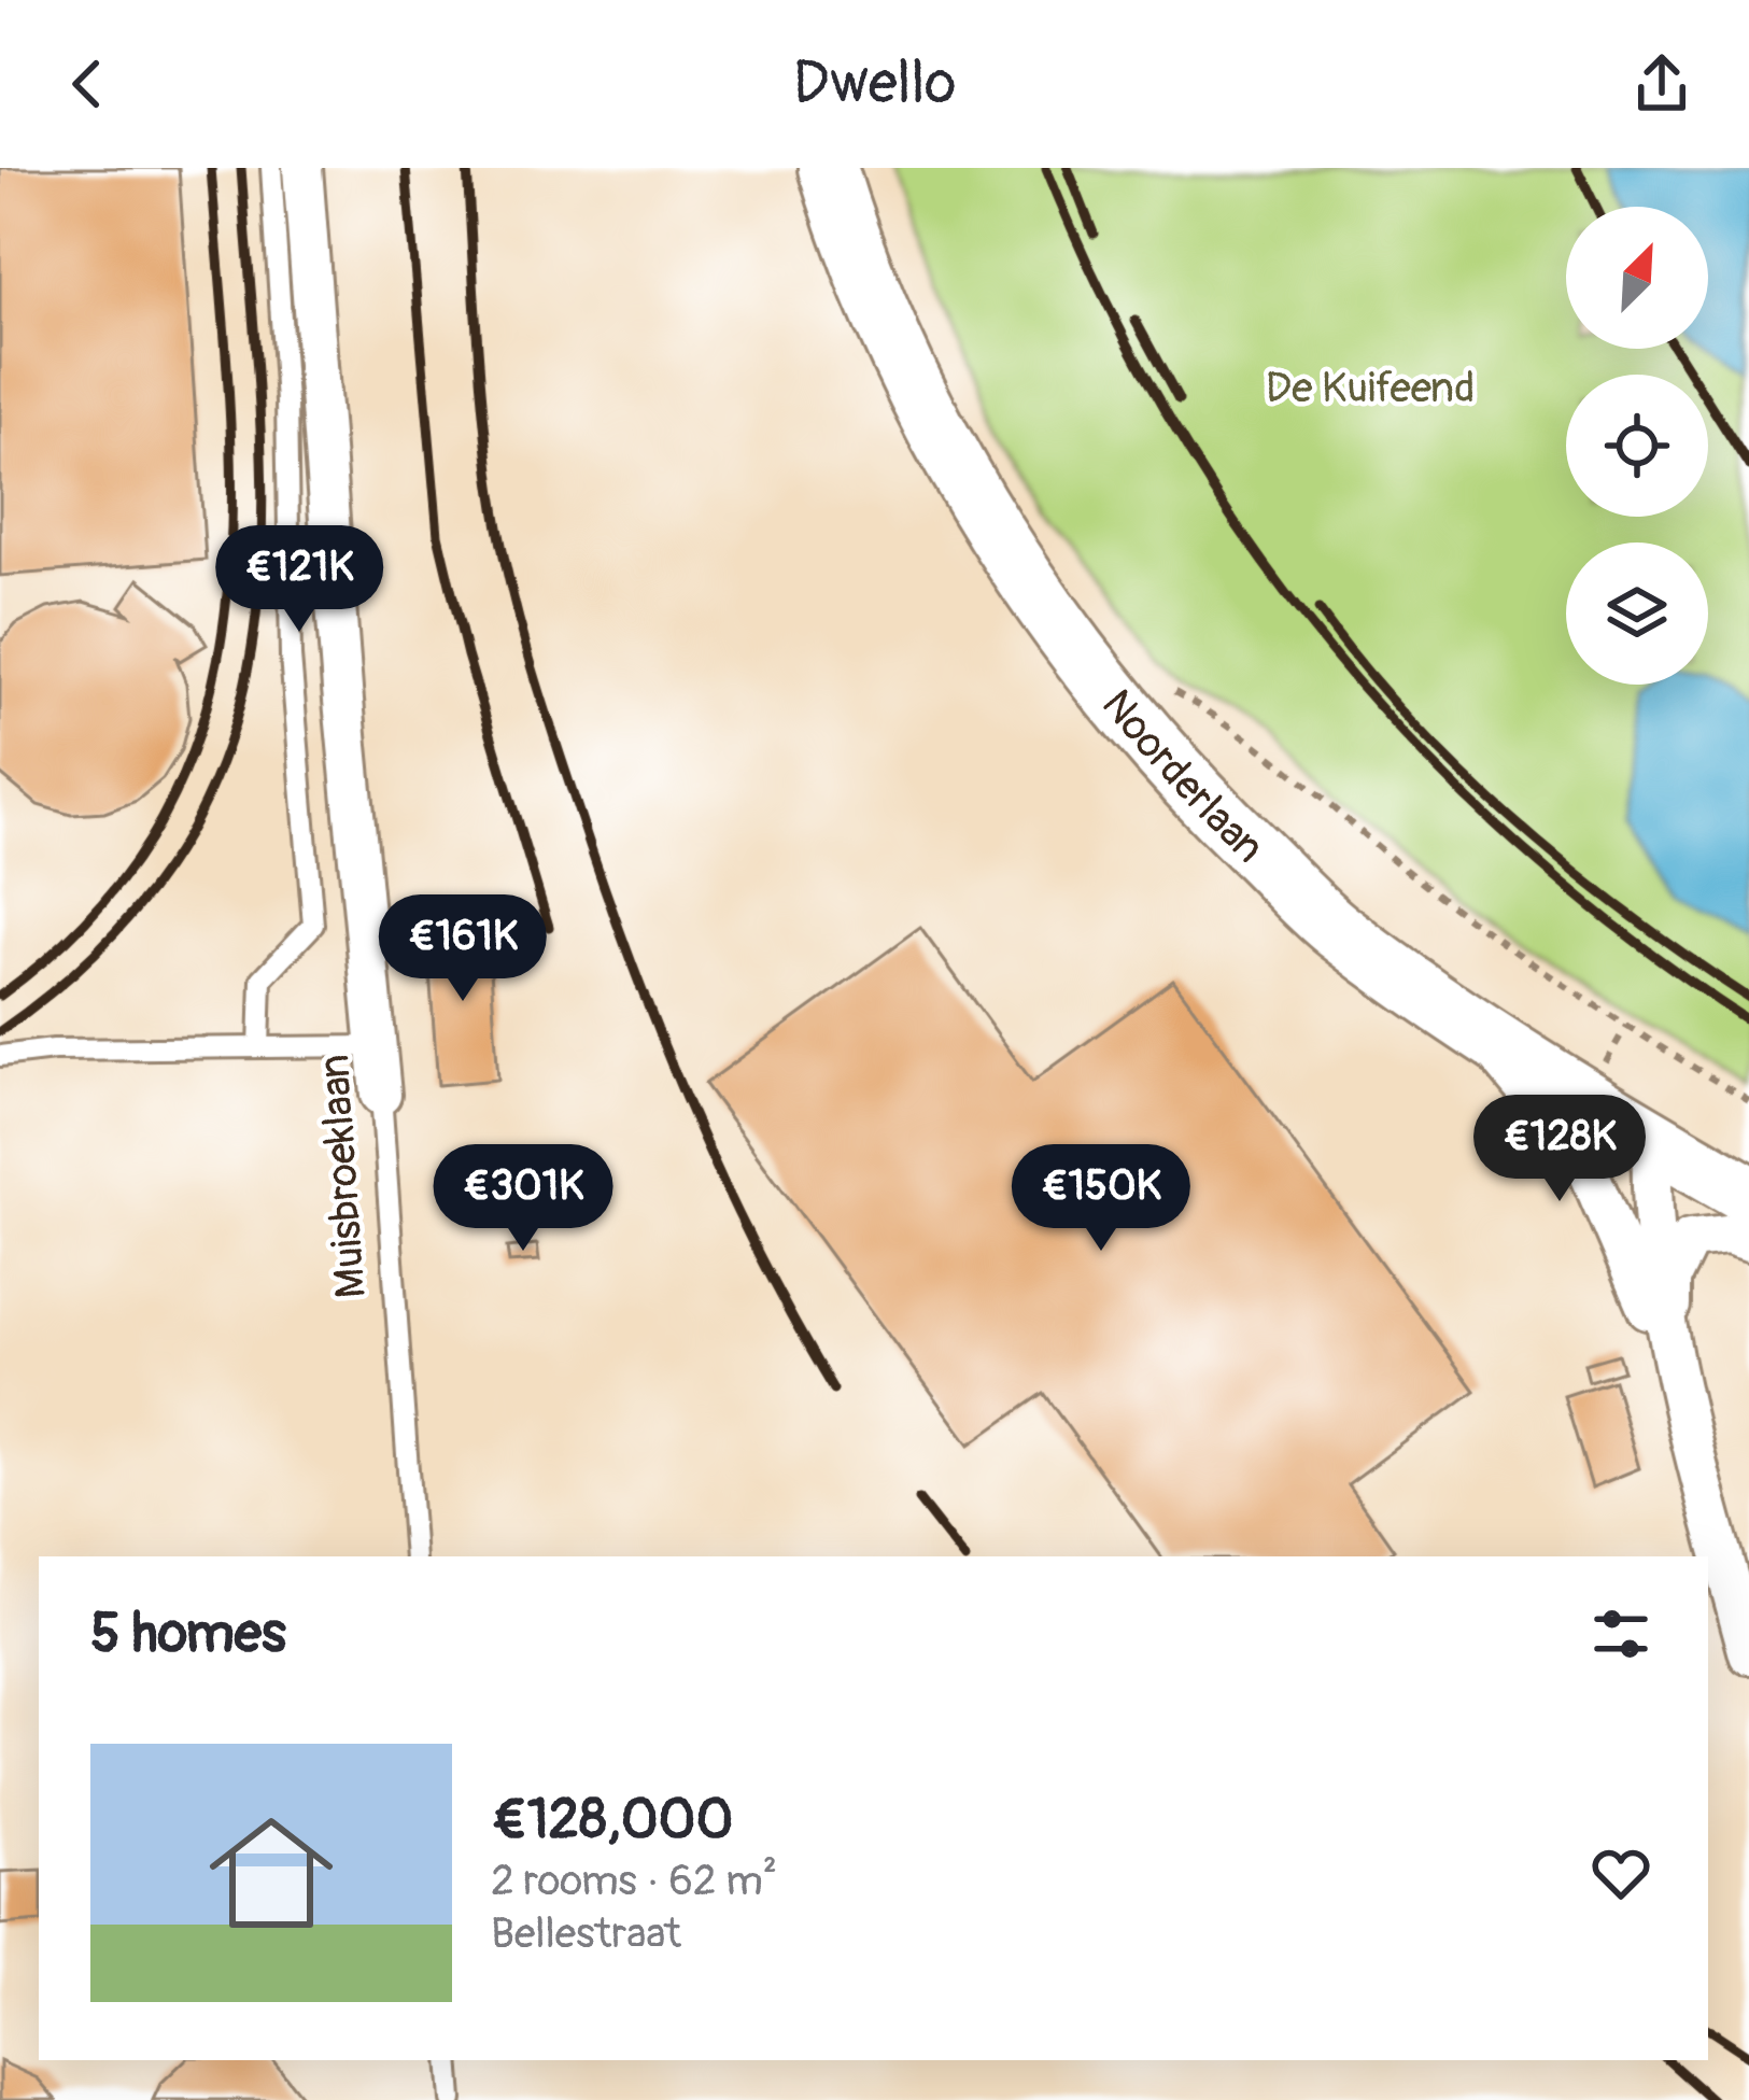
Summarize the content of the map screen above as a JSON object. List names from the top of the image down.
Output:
{
  "streets": {
    "main road": ["Noorderlaan"],
    "street": ["Muisbroeklaan"]
  },
  "parks": ["De Kuifeend"],
  "north": "top right",
  "page": {
    "header": "Dwello",
    "price": [
      "€121K",
      "€161K",
      "€128K",
      "€301K",
      "€150K"
    ],
    "heading": "5 homes",
    "list": [
      {
        "name": "€128,000",
        "note": "2 rooms · 62 m² · Bellestraat"
      }
    ]
  }
}
